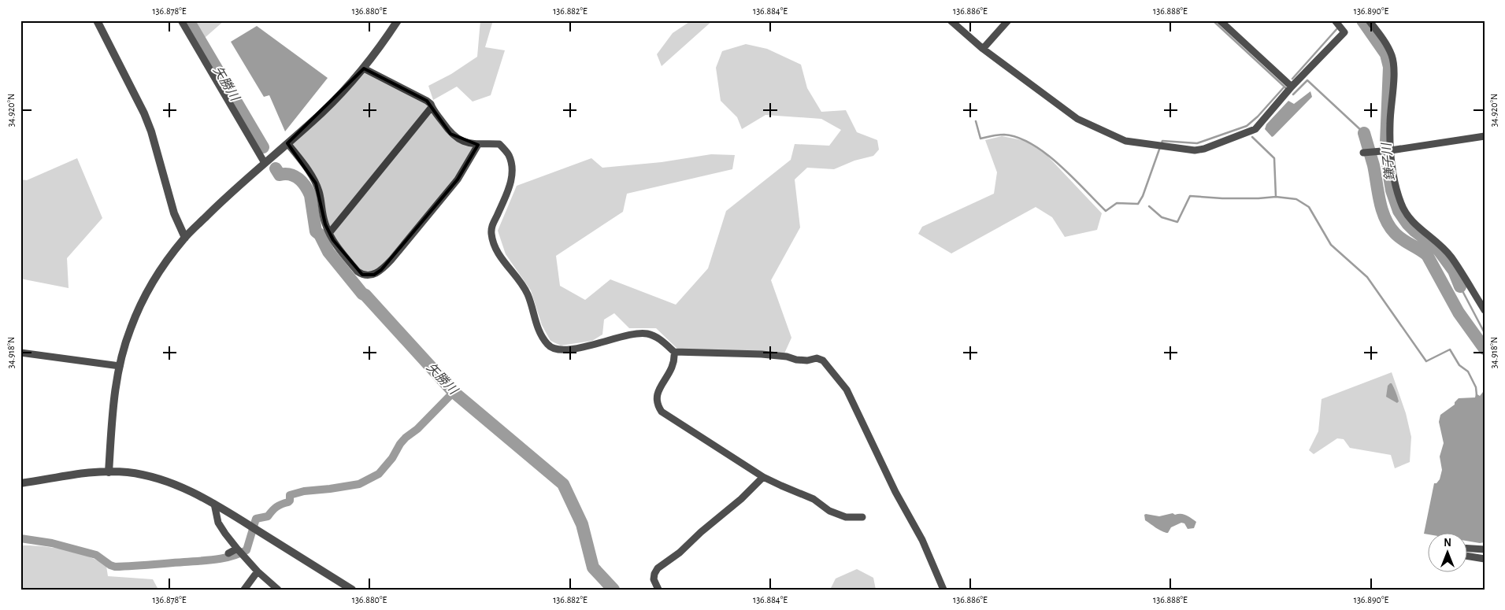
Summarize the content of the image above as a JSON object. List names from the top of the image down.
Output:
{
  "water": ["矢勝川", "鎌子川"],
  "north": "top",
  "coordinates": [
    "136.878°E",
    "136.880°E",
    "136.882°E",
    "136.884°E",
    "136.886°E",
    "136.888°E",
    "136.890°E",
    "34.920°N",
    "34.918°N"
  ]
}
